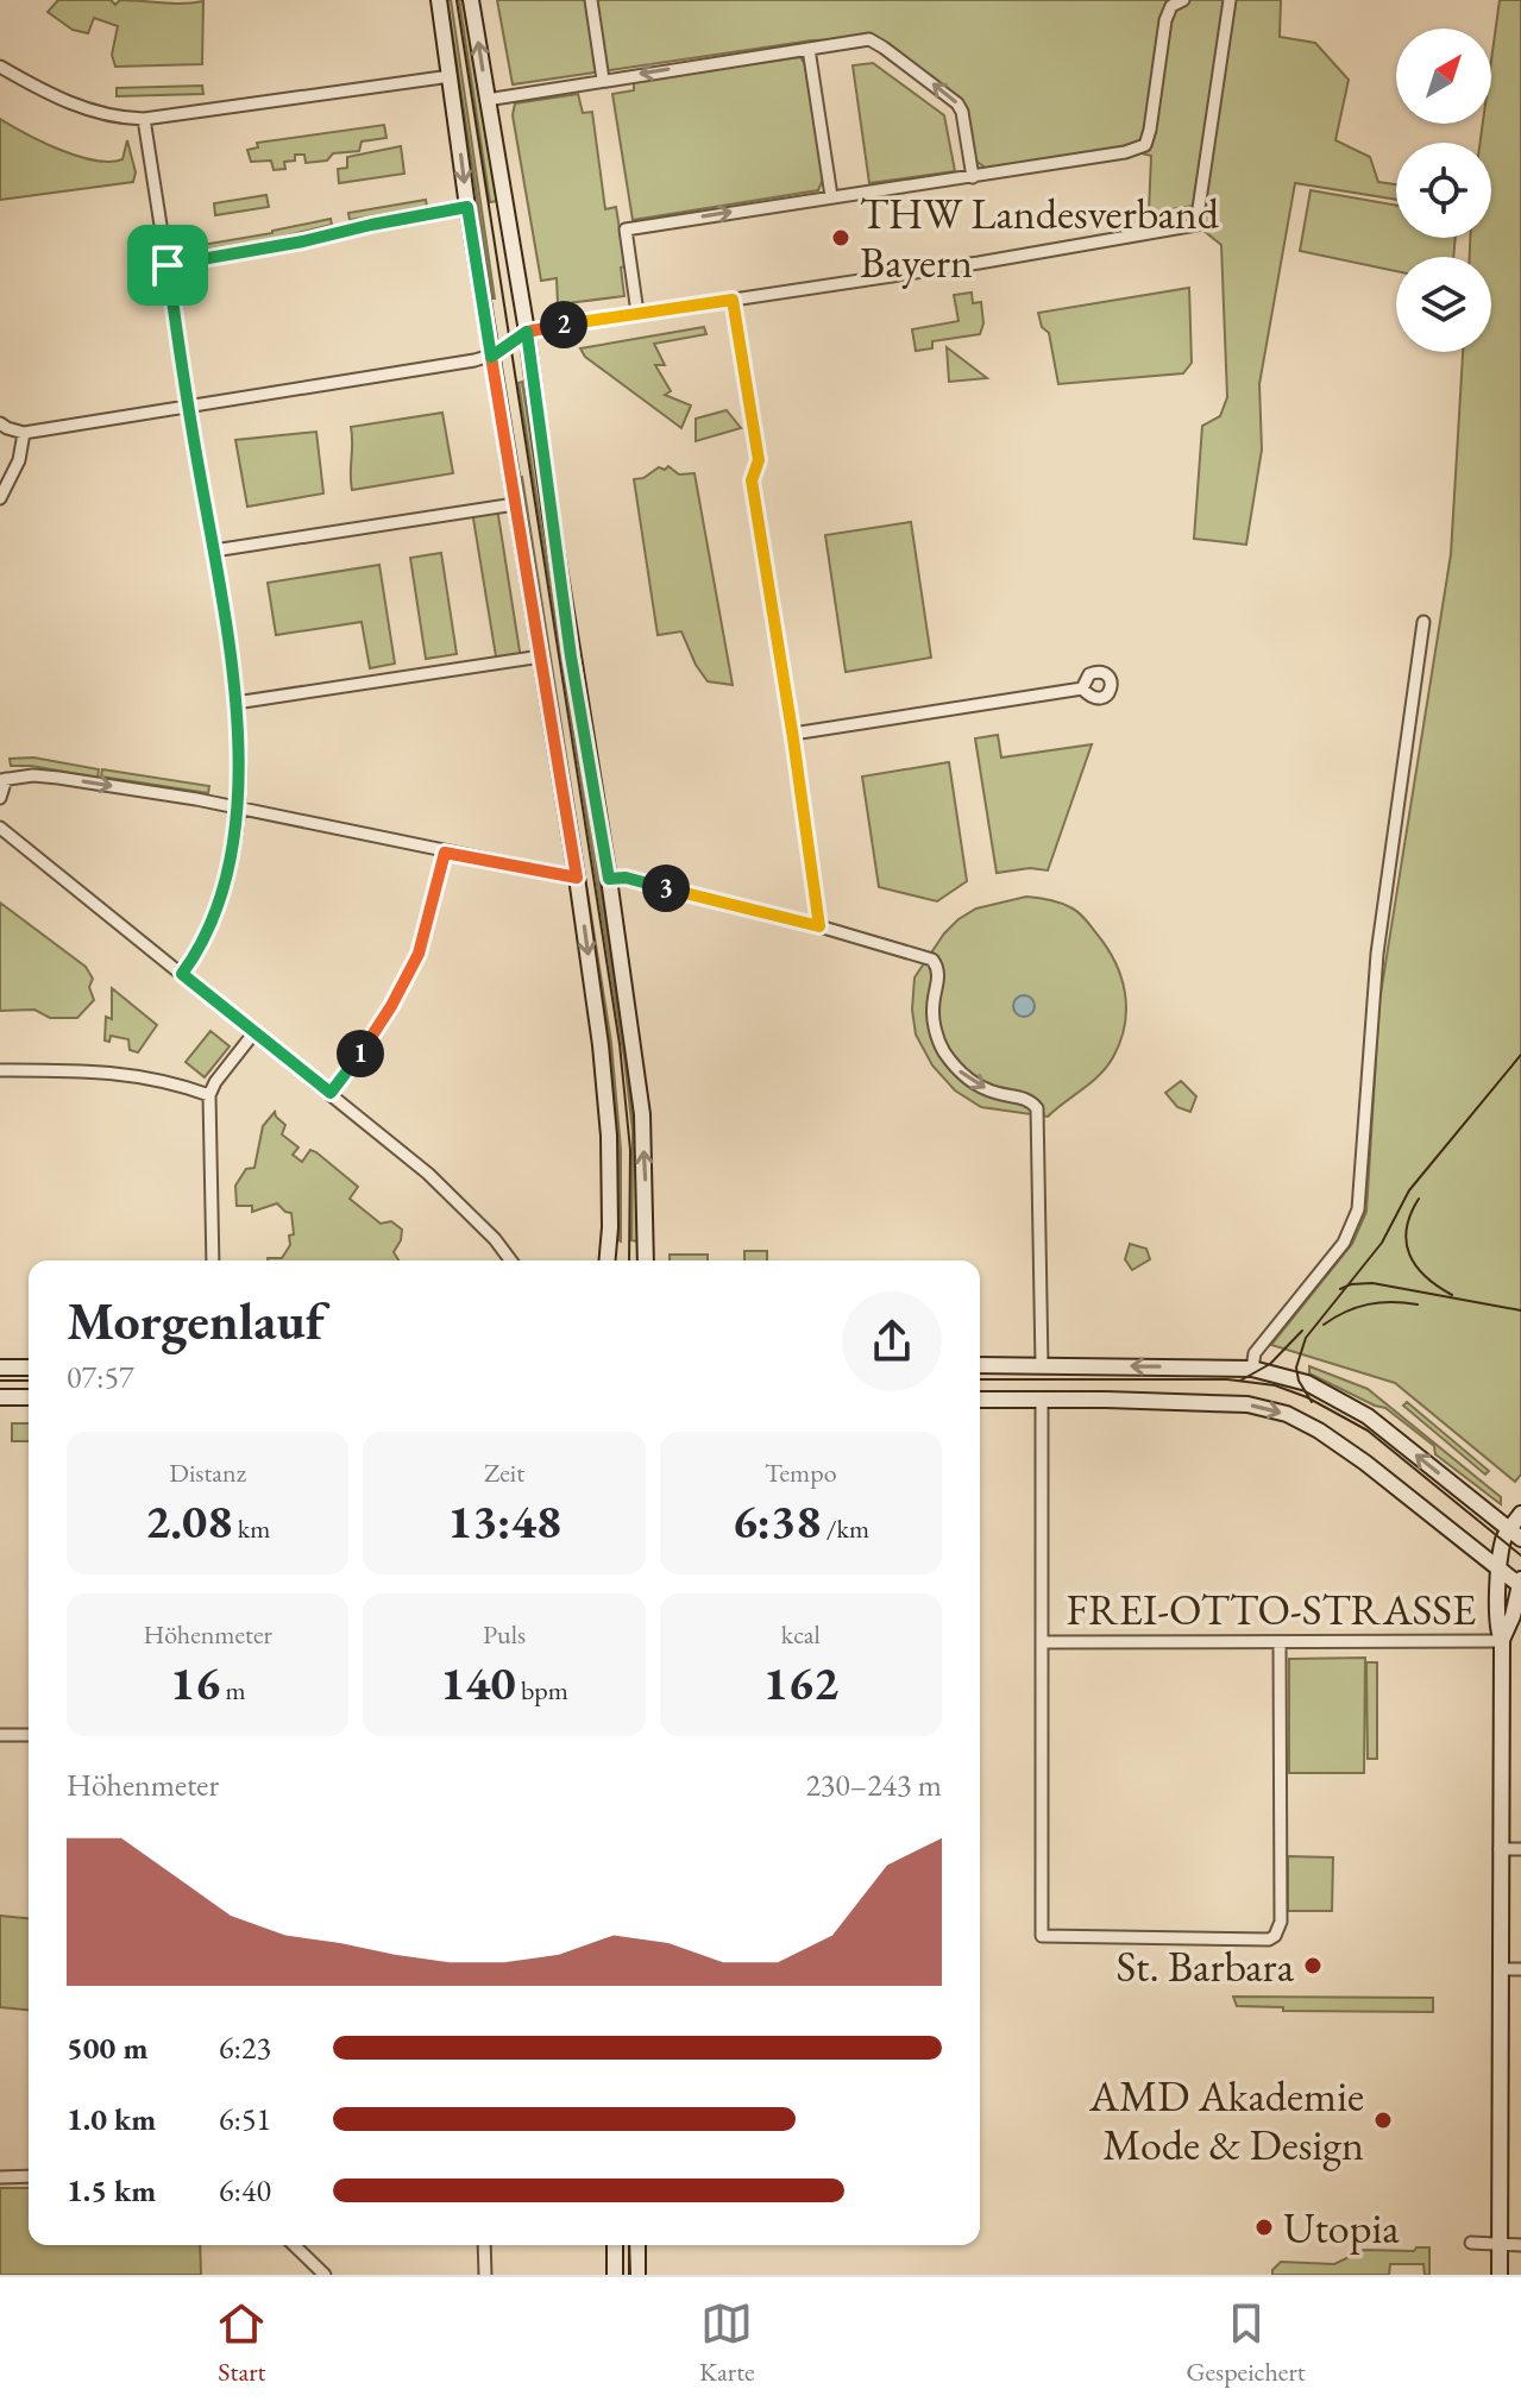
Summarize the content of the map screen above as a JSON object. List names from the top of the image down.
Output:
{
  "streets": {
    "street": ["FREI-OTTO-STRASSE"]
  },
  "places": [
    "THW Landesverband Bayern",
    "St. Barbara",
    "AMD Akademie Mode & Design",
    "Utopia"
  ],
  "north": "top right",
  "page": {
    "pins": ["2", "3", "1"],
    "heading": ["Morgenlauf", "07:57"],
    "stats": [
      ["Distanz", "2.08 km"],
      ["Zeit", "13:48"],
      ["Tempo", "6:38 /km"],
      ["Höhenmeter", "16 m"],
      ["Puls", "140 bpm"],
      ["kcal", "162"]
    ],
    "chart": ["Höhenmeter", "230–243 m"],
    "list": [
      {
        "name": "500 m",
        "note": "6:23"
      },
      {
        "name": "1.0 km",
        "note": "6:51"
      },
      {
        "name": "1.5 km",
        "note": "6:40"
      }
    ],
    "tabs": ["Start", "Karte", "Gespeichert"]
  }
}
